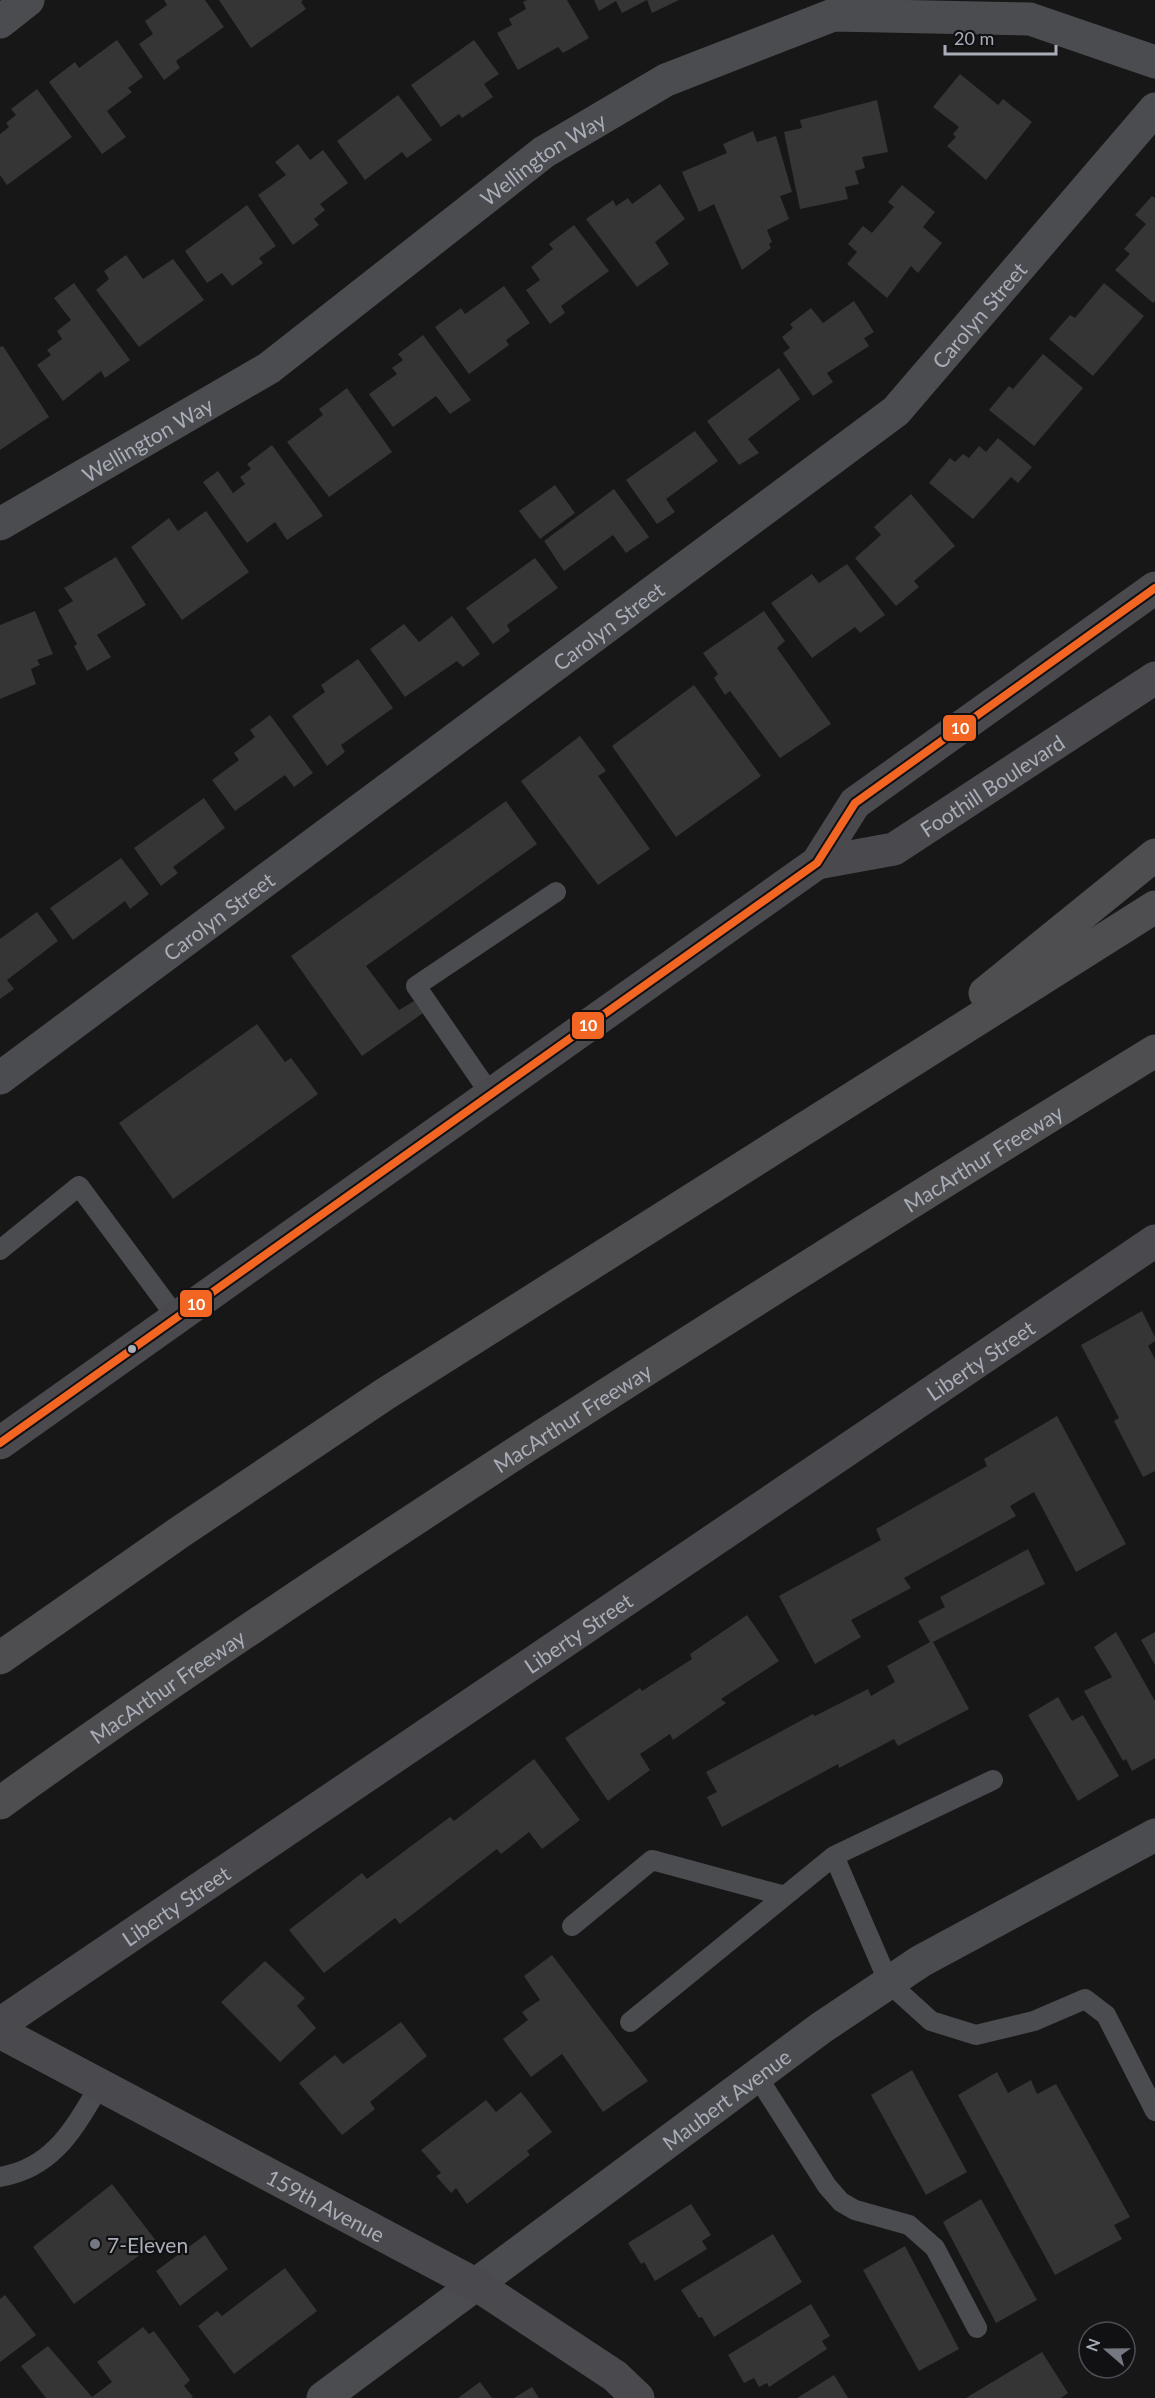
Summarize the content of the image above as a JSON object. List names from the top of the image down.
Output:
{
  "streets": {
    "highway": ["MacArthur Freeway"],
    "street": [
      "Wellington Way",
      "Carolyn Street",
      "Foothill Boulevard",
      "Liberty Street",
      "Maubert Avenue",
      "159th Avenue"
    ]
  },
  "crossings": [
    ["Maubert Avenue", "159th Avenue"]
  ],
  "places": ["7-Eleven"],
  "lines": ["transit line 10"],
  "scale_bar": "20 m",
  "north": "left"
}
